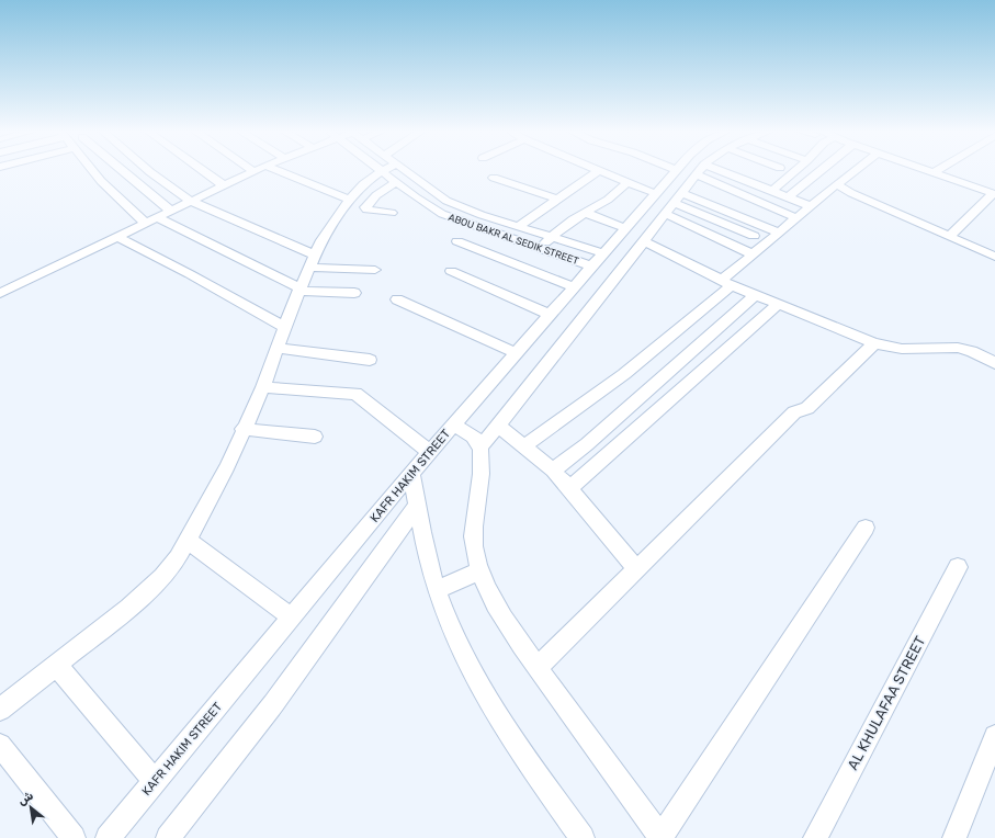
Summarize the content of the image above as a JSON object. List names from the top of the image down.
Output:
{
  "streets": {
    "street": ["ABOU BAKR AL SEDIK STREET", "KAFR HAKIM STREET", "AL KHULAFAA STREET"]
  },
  "crossings": [
    ["ABOU BAKR AL SEDIK STREET", "KAFR HAKIM STREET"]
  ],
  "north": "top left"
}
